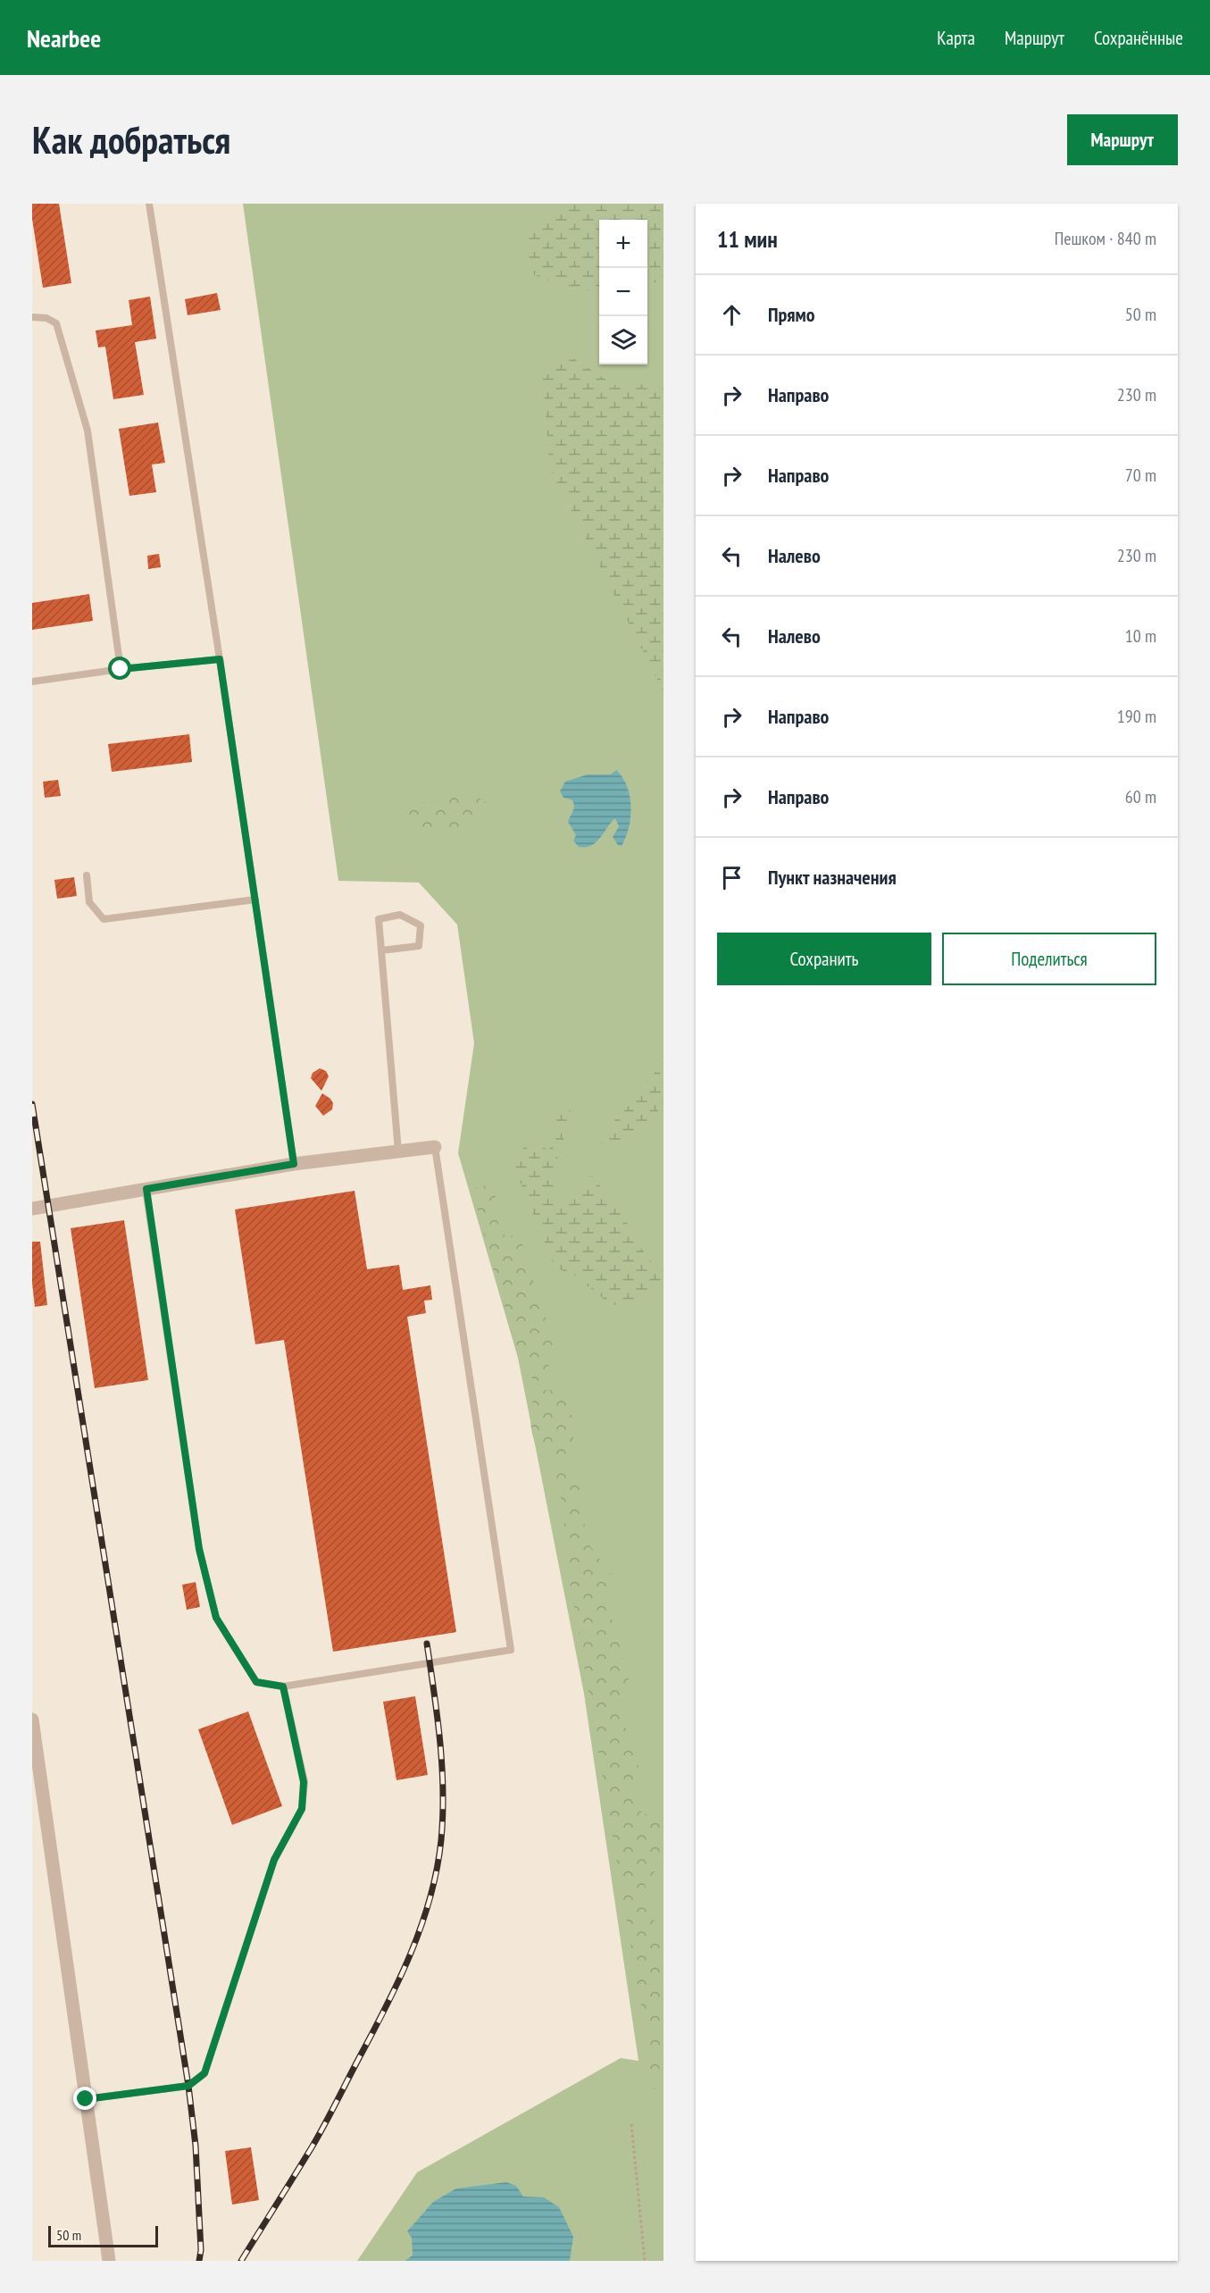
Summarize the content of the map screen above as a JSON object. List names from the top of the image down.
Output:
{
  "scale_bar": "50 m",
  "page": {
    "header": "Nearbee",
    "nav": ["Карта", "Маршрут", "Сохранённые"],
    "buttons": [
      "Маршрут",
      ["Сохранить", "Поделиться"]
    ],
    "title": "Как добраться",
    "heading": ["11 мин", "Пешком · 840 m"],
    "map_buttons": ["+", "−"],
    "list": [
      ["Прямо", "50 m"],
      ["Направо", "230 m"],
      ["Направо", "70 m"],
      ["Налево", "230 m"],
      ["Налево", "10 m"],
      ["Направо", "190 m"],
      ["Направо", "60 m"],
      "Пункт назначения"
    ],
    "scale": "50 m"
  }
}
